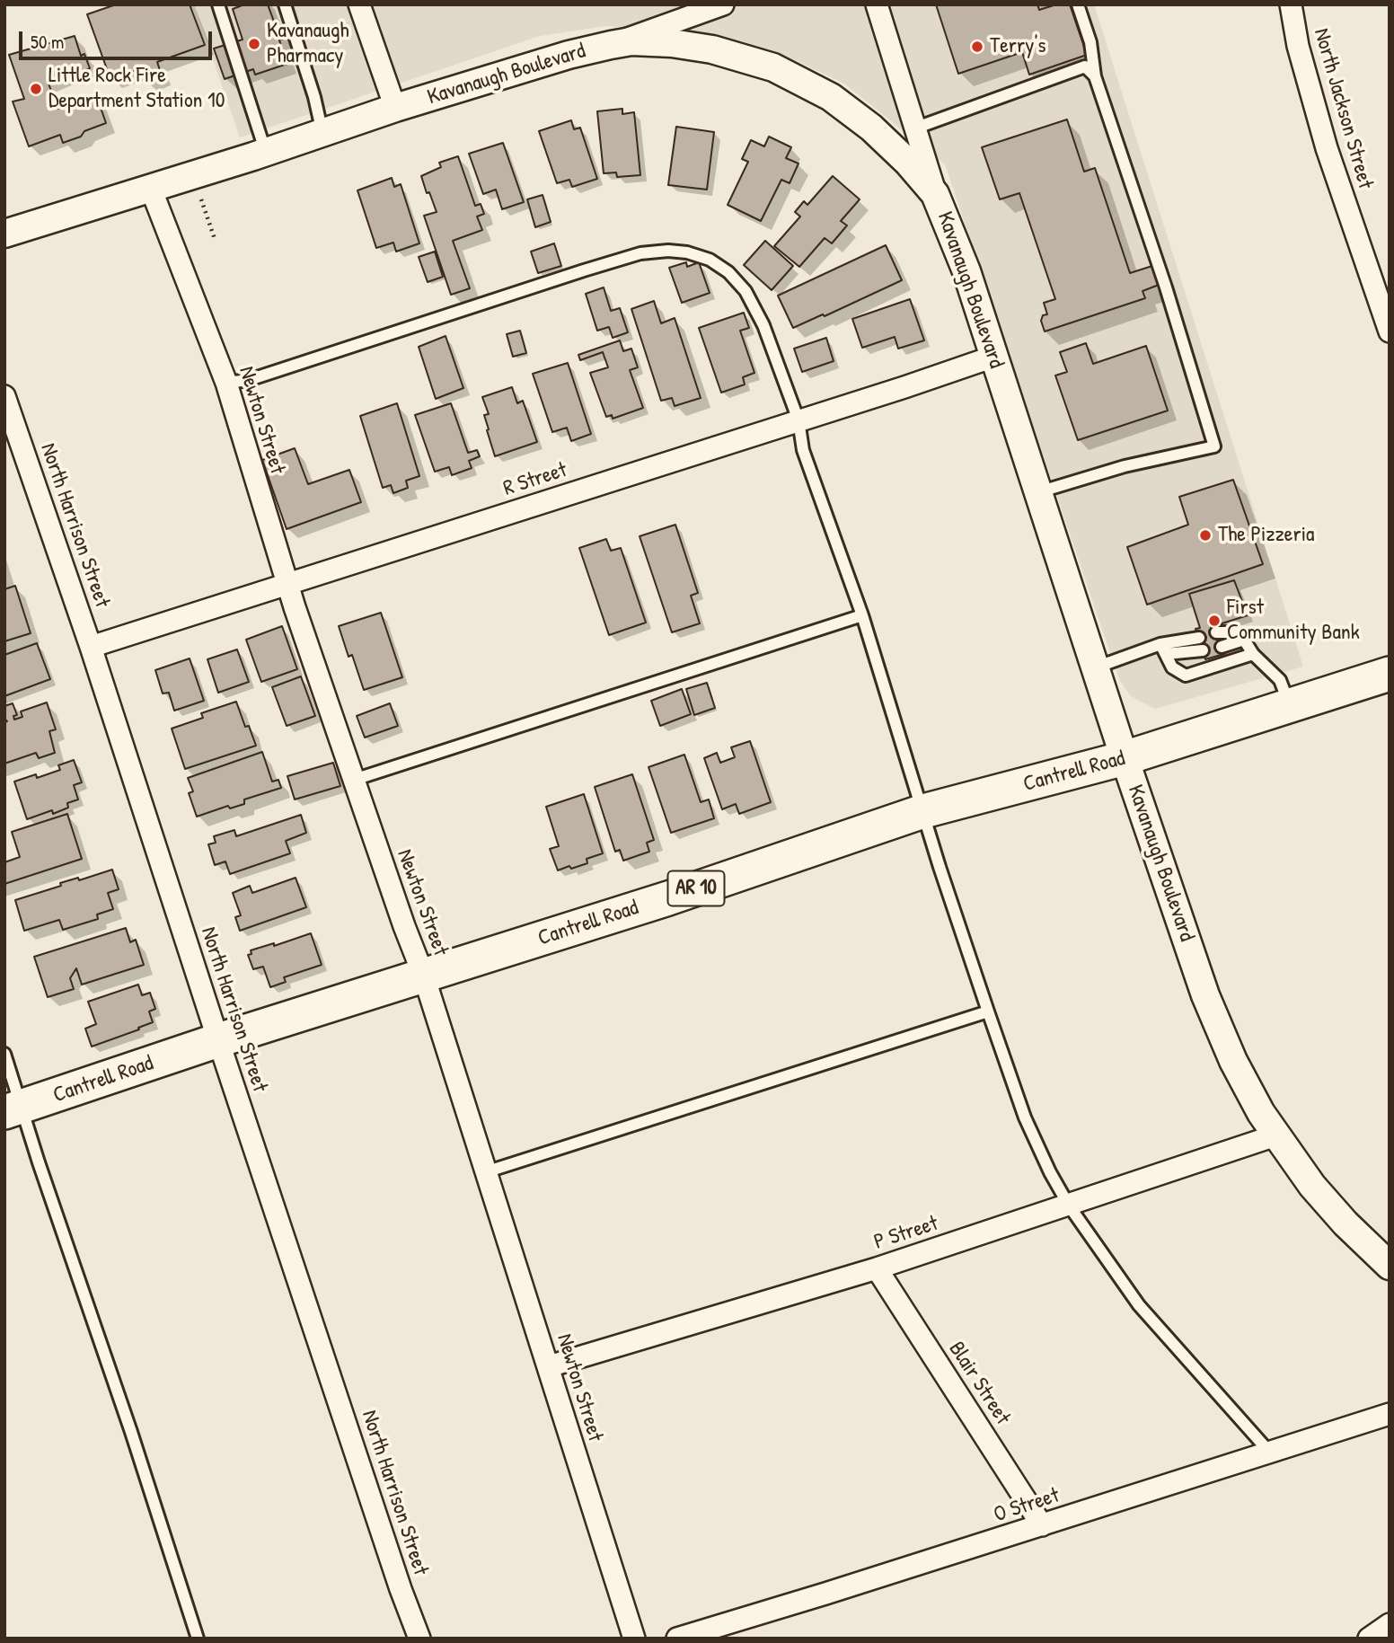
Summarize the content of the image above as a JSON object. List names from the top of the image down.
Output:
{
  "streets": {
    "main road": ["Cantrell Road", "AR 10"],
    "street": [
      "Kavanaugh Boulevard",
      "North Jackson Street",
      "Newton Street",
      "R Street",
      "North Harrison Street",
      "P Street",
      "Blair Street",
      "O Street"
    ]
  },
  "crossings": [
    ["Kavanaugh Boulevard", "Newton Street"],
    ["Kavanaugh Boulevard", "R Street"],
    ["Kavanaugh Boulevard", "Cantrell Road"],
    ["Kavanaugh Boulevard", "P Street"],
    ["Newton Street", "R Street"],
    ["Newton Street", "Cantrell Road"],
    ["Newton Street", "P Street"],
    ["R Street", "North Harrison Street"],
    ["North Harrison Street", "Cantrell Road"],
    ["P Street", "Blair Street"],
    ["Blair Street", "O Street"]
  ],
  "places": [
    "Kavanaugh Pharmacy",
    "Terry's",
    "Little Rock Fire Department Station 10",
    "The Pizzeria",
    "First Community Bank"
  ],
  "scale_bar": "50 m"
}
